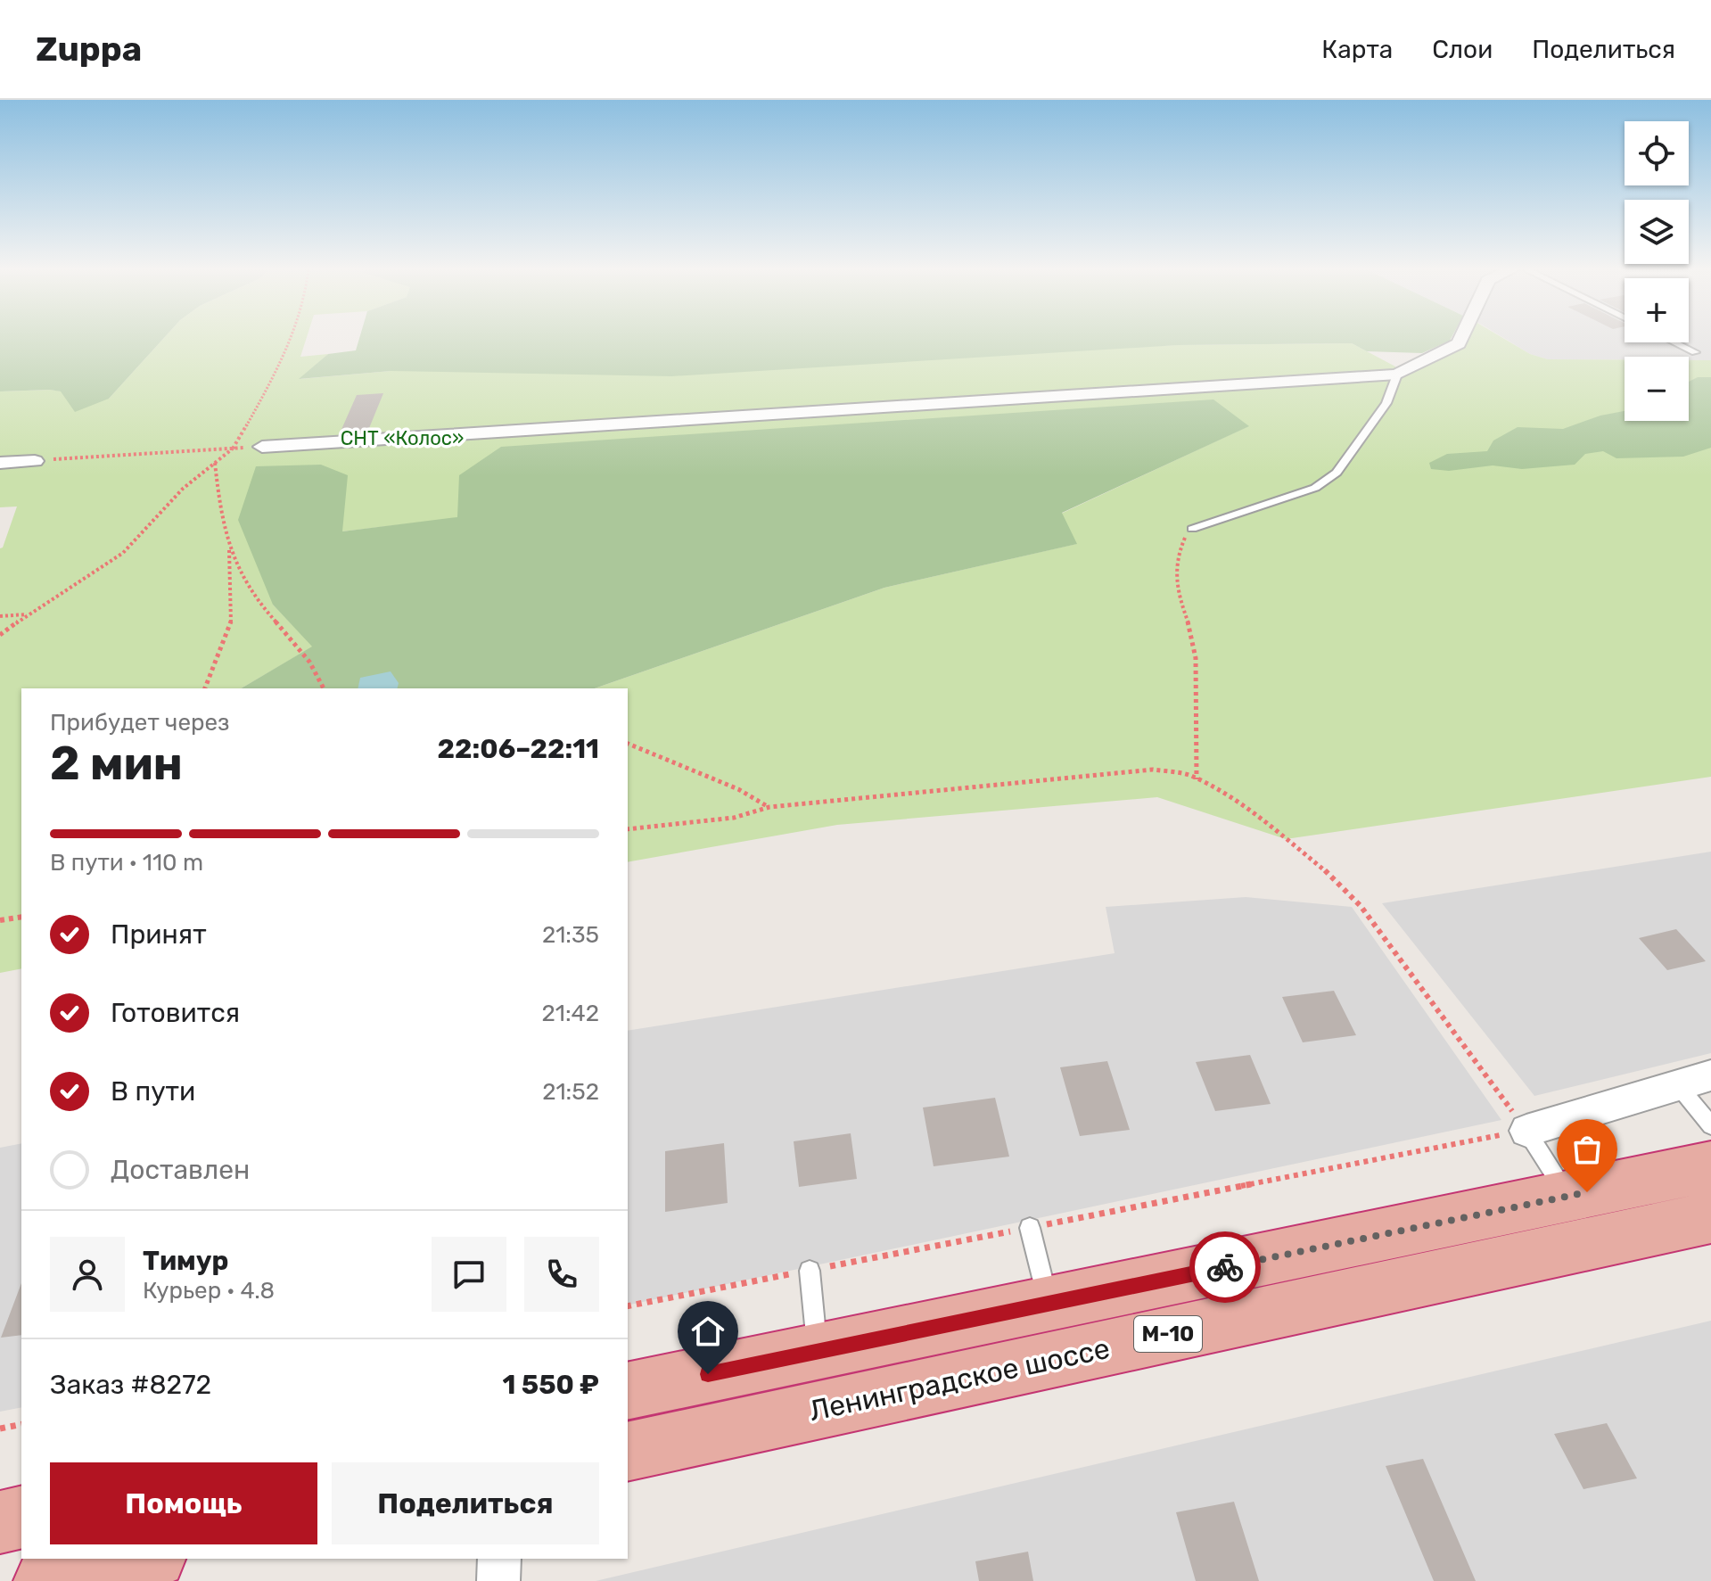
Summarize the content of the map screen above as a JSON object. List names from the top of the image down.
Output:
{
  "streets": {
    "highway": ["М-10", "Ленинградское шоссе"]
  },
  "parks": ["СНТ «Колос»"],
  "page": {
    "header": "Zuppa",
    "nav": ["Карта", "Слои", "Поделиться"],
    "map_buttons": ["+", "−"],
    "heading": ["2 мин", "Прибудет через", "22:06–22:11"],
    "panel": [
      "Тимур",
      "Курьер · 4.8",
      "Заказ #8272",
      "1 550 ₽"
    ],
    "bar": "В пути · 110 m",
    "list": [
      ["Принят", "21:35"],
      ["Готовится", "21:42"],
      ["В пути", "21:52"],
      "Доставлен"
    ],
    "buttons": ["Помощь", "Поделиться"]
  }
}
